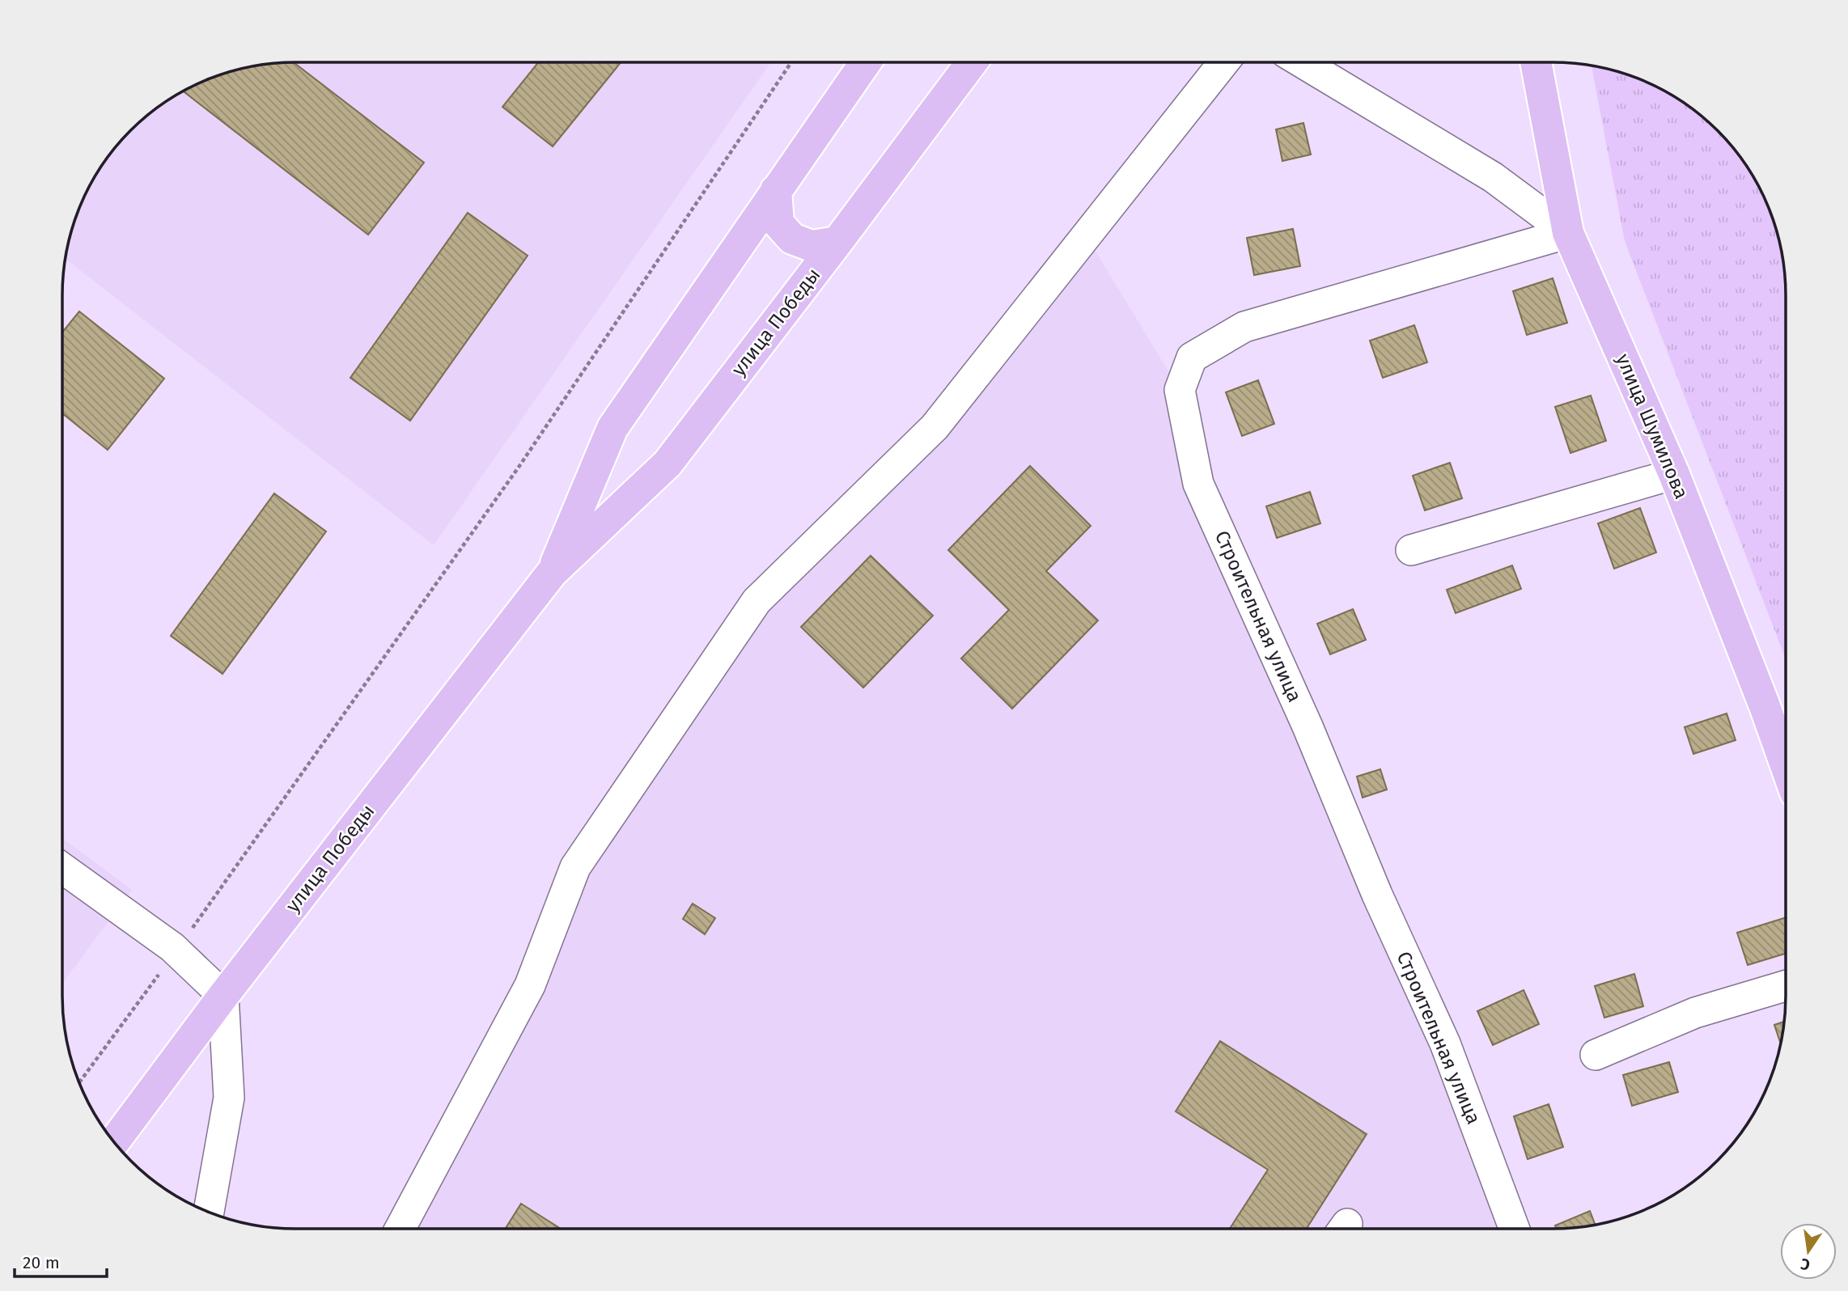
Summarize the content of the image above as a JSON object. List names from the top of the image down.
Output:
{
  "streets": {
    "main road": ["улица Победы", "улица Шумилова"],
    "street": ["Строительная улица"]
  },
  "crossings": [
    ["улица Шумилова", "Строительная улица"]
  ],
  "scale_bar": "20 m",
  "north": "bottom"
}
